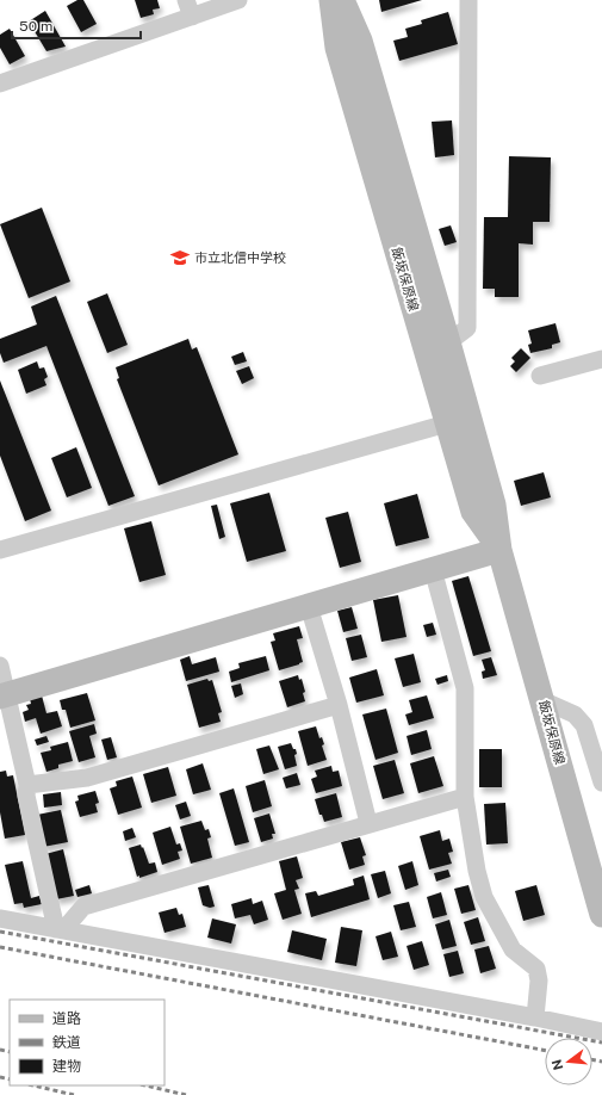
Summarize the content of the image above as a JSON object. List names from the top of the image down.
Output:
{
  "streets": {
    "main road": ["飯坂保原線"]
  },
  "places": {
    "school or university": ["市立北信中学校"]
  },
  "legend": ["道路", "鉄道", "建物"],
  "scale_bar": "50 m",
  "north": "left"
}
